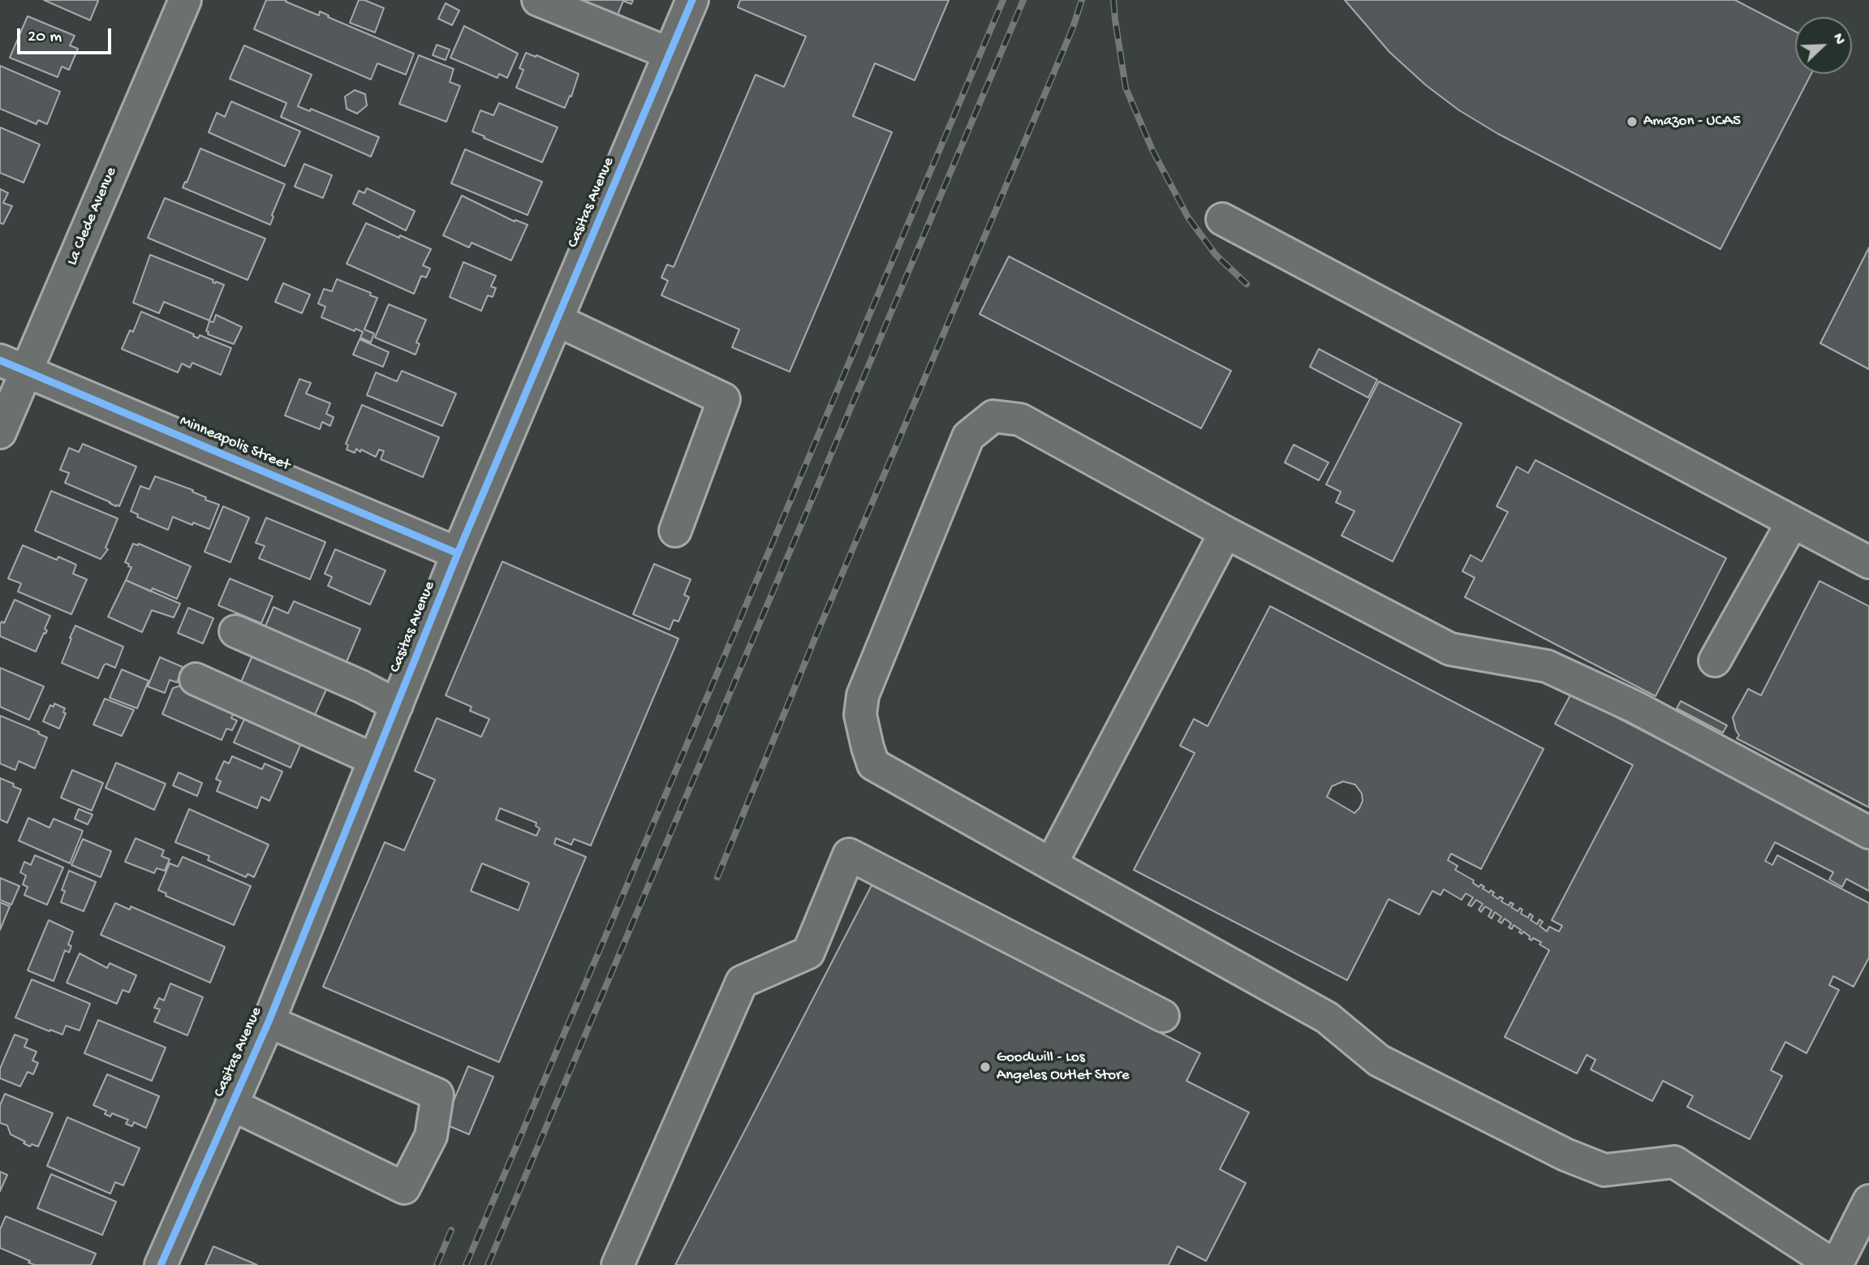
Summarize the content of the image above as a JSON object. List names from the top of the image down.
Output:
{
  "streets": {
    "street": ["Casitas Avenue", "La Clede Avenue", "Minneapolis Street"]
  },
  "crossings": [
    ["Casitas Avenue", "Minneapolis Street"],
    ["La Clede Avenue", "Minneapolis Street"]
  ],
  "places": ["Amazon - UCA5", "Goodwill - Los Angeles Outlet Store"],
  "scale_bar": "20 m",
  "north": "top right"
}
